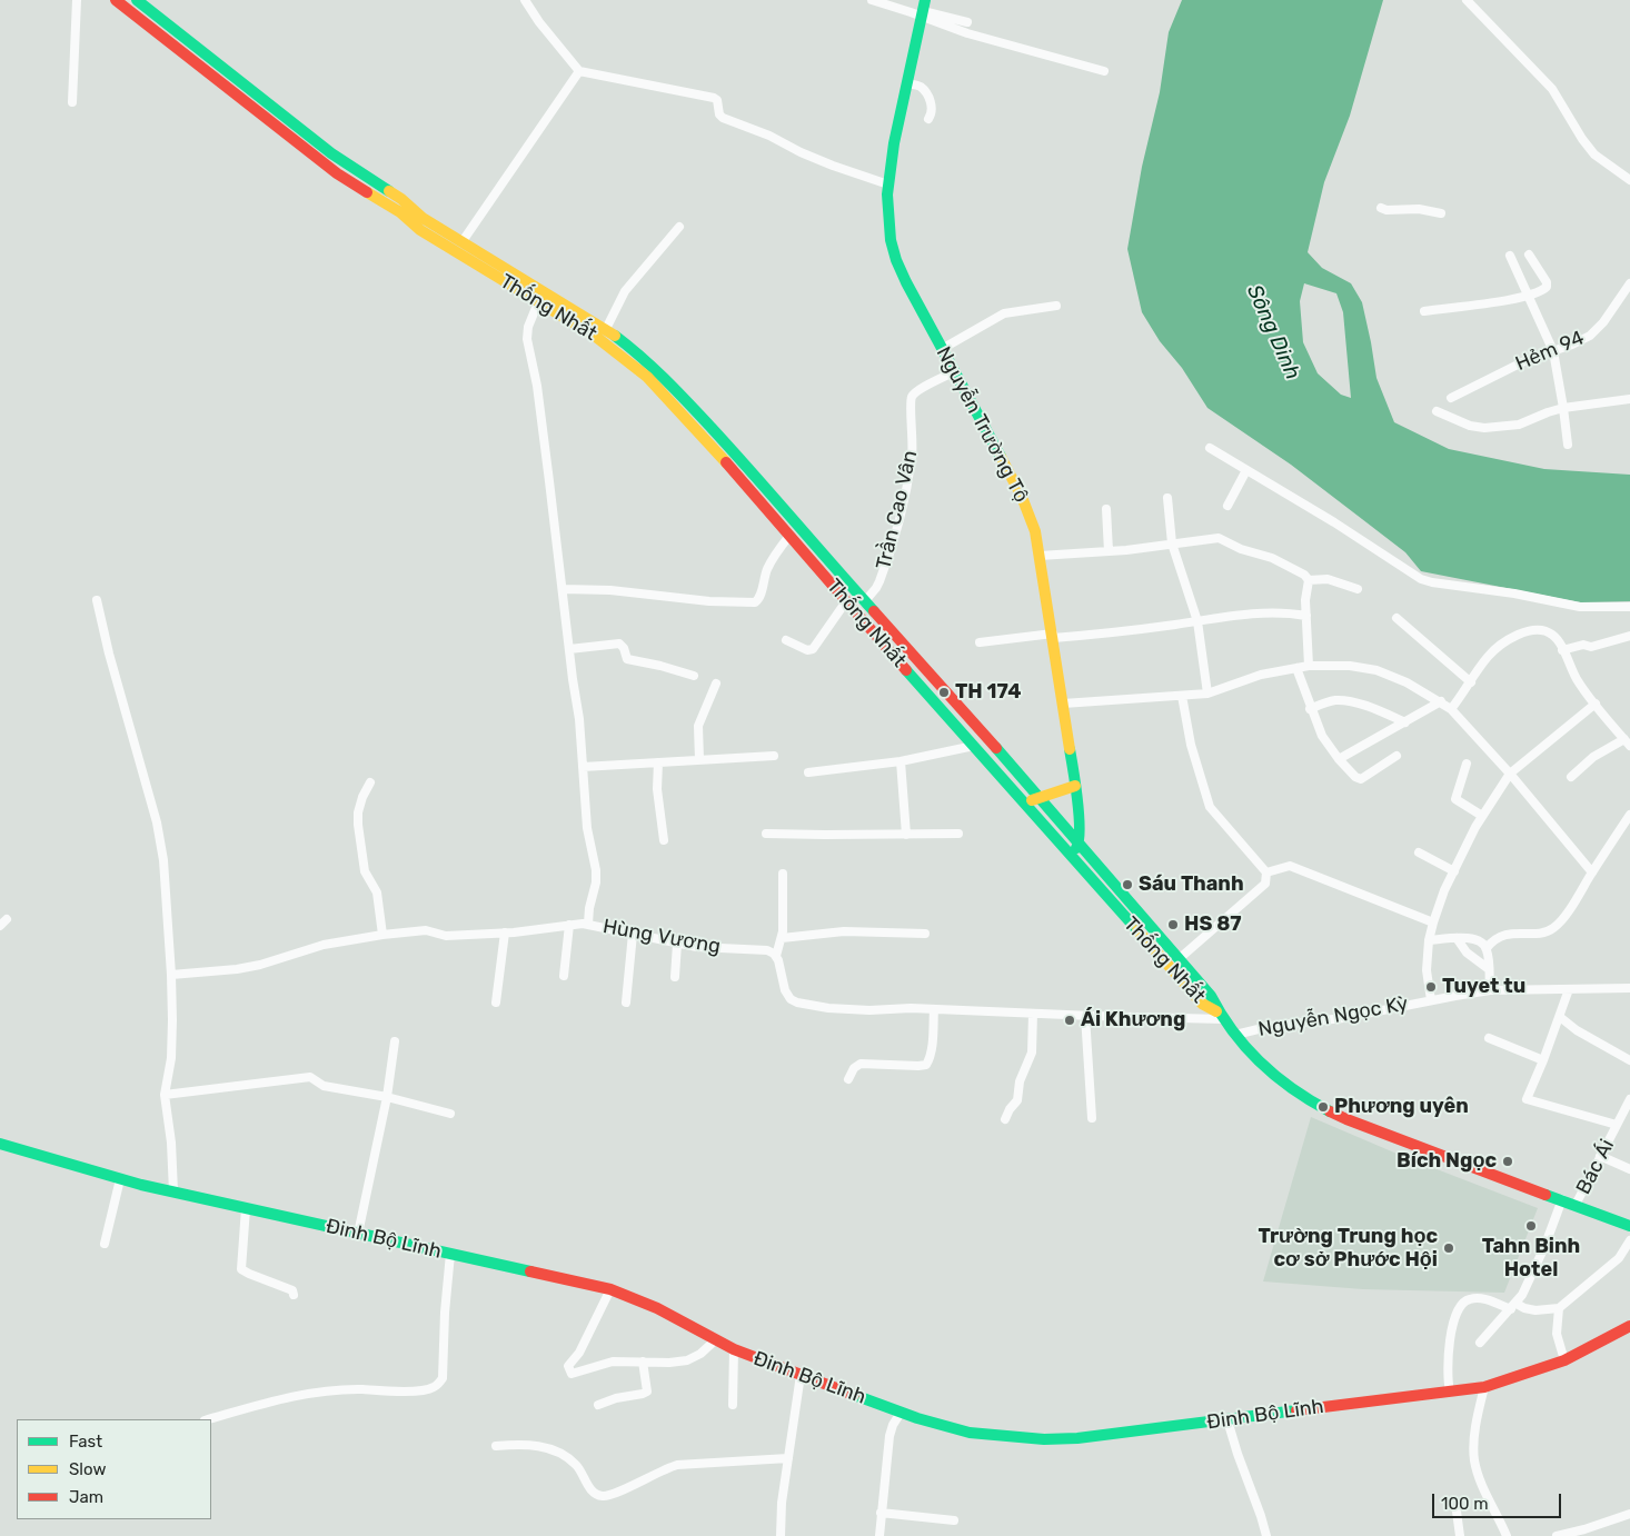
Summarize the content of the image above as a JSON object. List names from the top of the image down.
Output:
{
  "streets": {
    "main road": ["Thống Nhất", "Nguyễn Trường Tộ", "Đinh Bộ Lĩnh"],
    "street": [
      "Hẻm 94",
      "Trần Cao Vân",
      "Hùng Vương",
      "Nguyễn Ngọc Kỳ",
      "Bác Ái"
    ]
  },
  "crossings": [
    ["Thống Nhất", "Nguyễn Trường Tộ"],
    ["Thống Nhất", "Trần Cao Vân"],
    ["Nguyễn Trường Tộ", "Trần Cao Vân"]
  ],
  "water": ["Sông Dinh"],
  "places": [
    "TH 174",
    "Sáu Thanh",
    "HS 87",
    "Tuyet tu",
    "Ái Khương",
    "Phương uyên",
    "Bích Ngọc",
    "Tahn Binh Hotel",
    "Trường Trung học cơ sở Phước Hội"
  ],
  "legend": ["Fast", "Slow", "Jam"],
  "scale_bar": "100 m"
}
